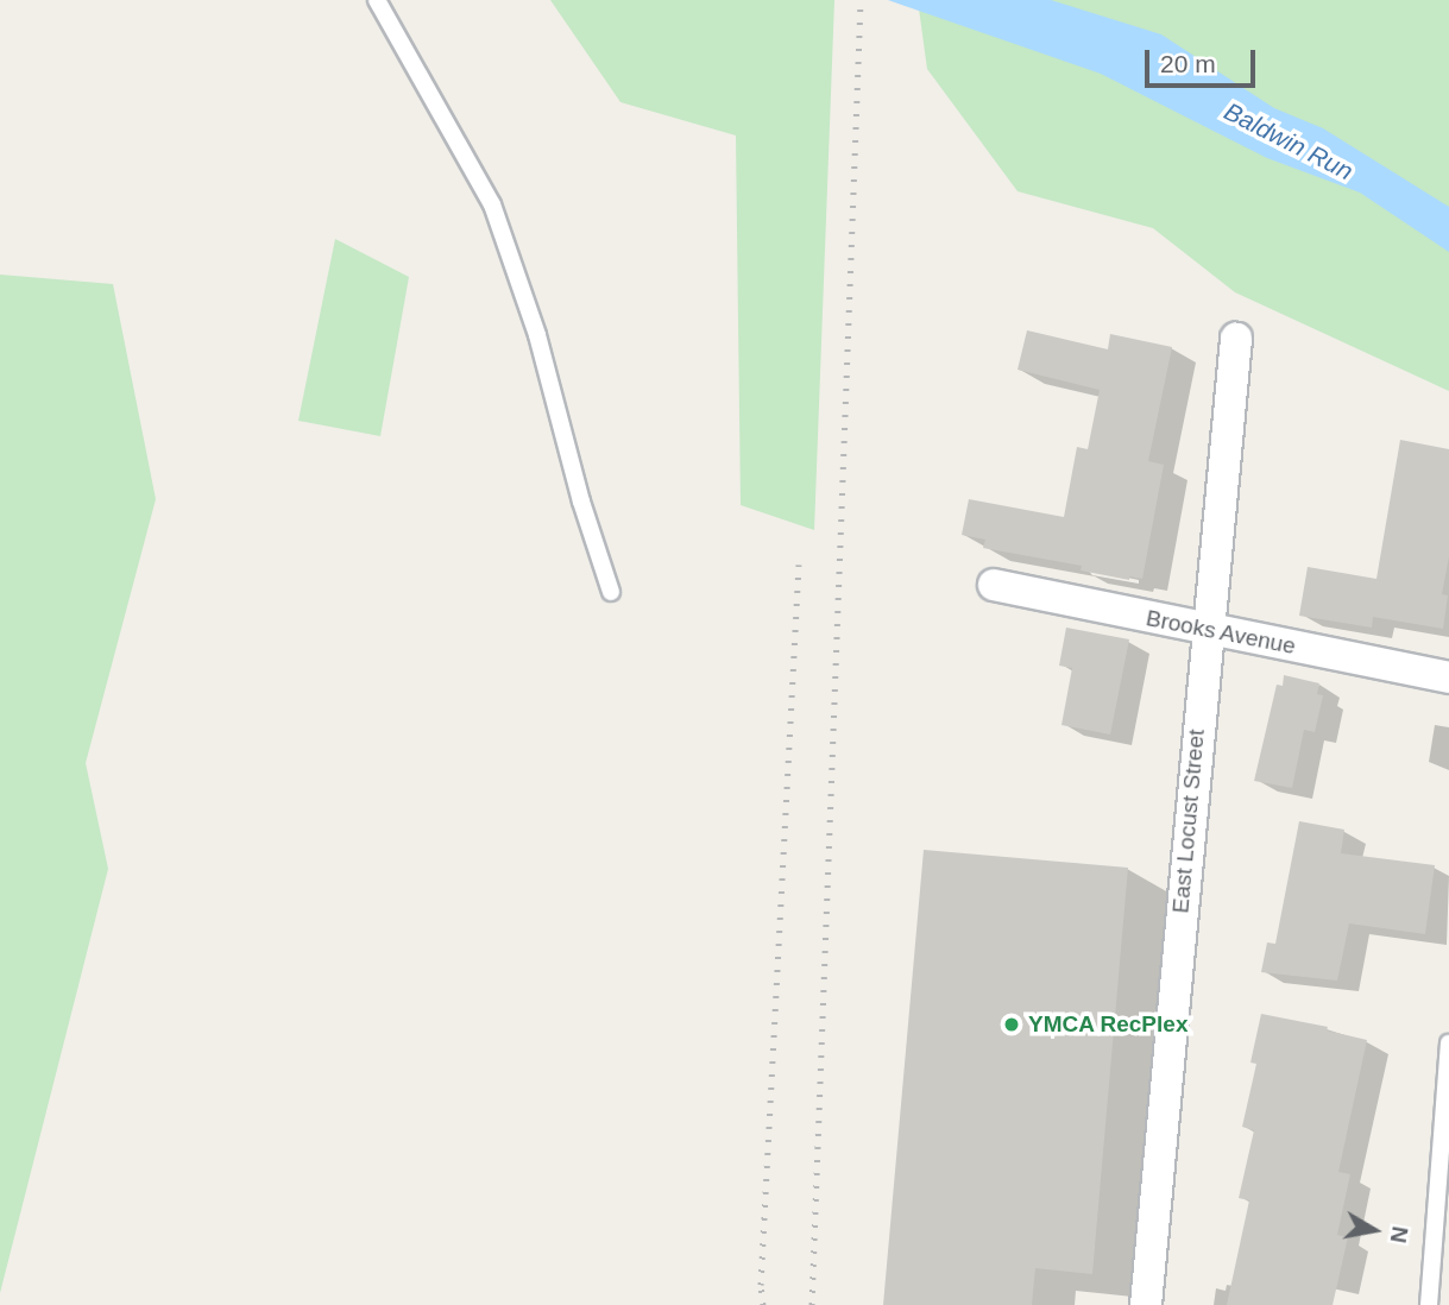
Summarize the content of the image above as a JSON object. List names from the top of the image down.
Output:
{
  "streets": {
    "street": ["Brooks Avenue", "East Locust Street"]
  },
  "crossings": [
    ["Brooks Avenue", "East Locust Street"]
  ],
  "water": ["Baldwin Run"],
  "places": ["YMCA RecPlex"],
  "scale_bar": "20 m",
  "north": "right"
}
